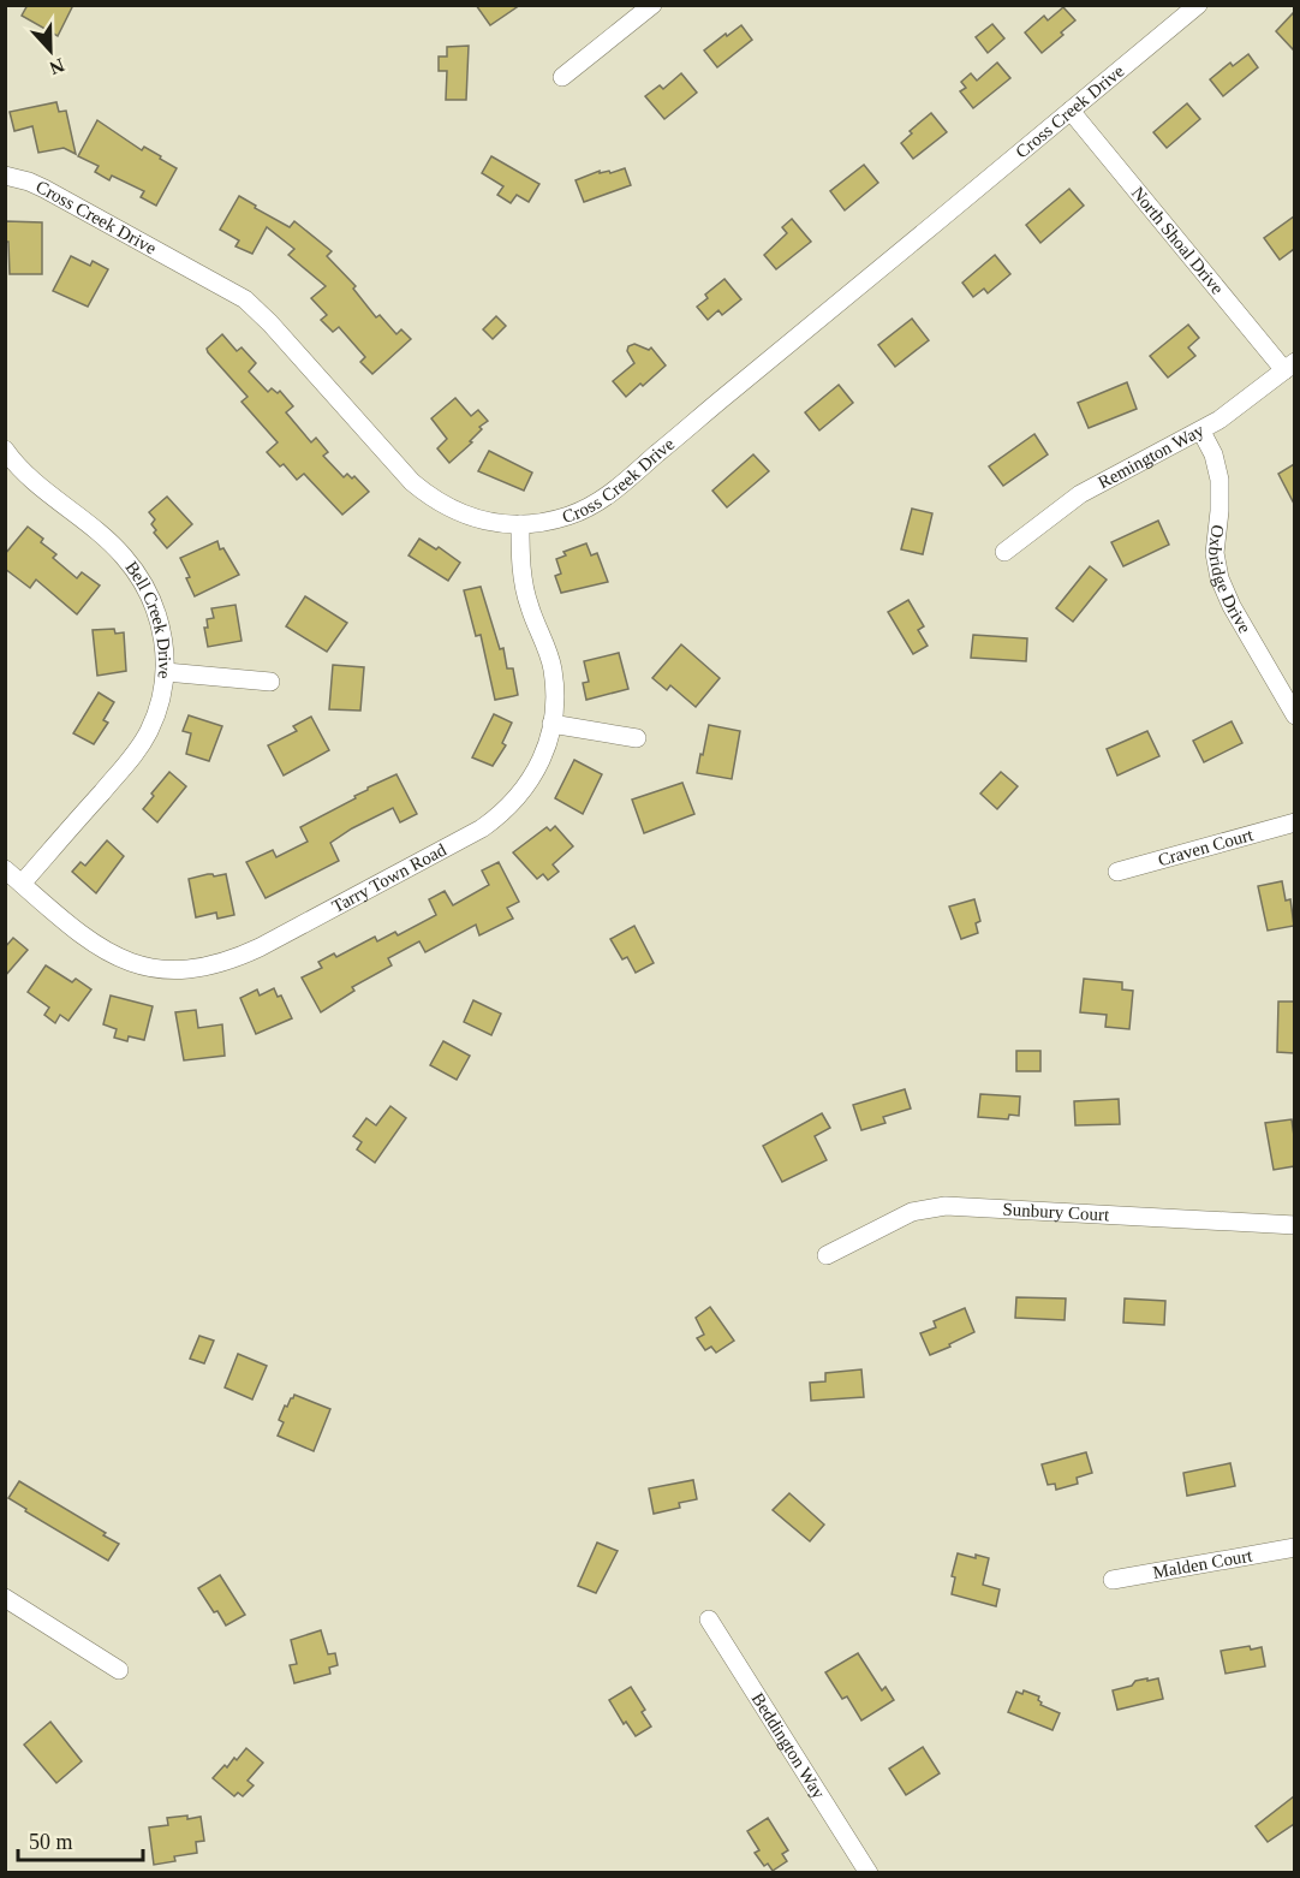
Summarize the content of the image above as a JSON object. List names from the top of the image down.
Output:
{
  "streets": {
    "street": [
      "Cross Creek Drive",
      "North Shoal Drive",
      "Remington Way",
      "Oxbridge Drive",
      "Bell Creek Drive",
      "Craven Court",
      "Tarry Town Road",
      "Sunbury Court",
      "Malden Court",
      "Beddington Way"
    ]
  },
  "crossings": [
    ["Cross Creek Drive", "North Shoal Drive"],
    ["Cross Creek Drive", "Tarry Town Road"],
    ["North Shoal Drive", "Remington Way"],
    ["Remington Way", "Oxbridge Drive"],
    ["Bell Creek Drive", "Tarry Town Road"]
  ],
  "scale_bar": "50 m",
  "north": "bottom"
}
